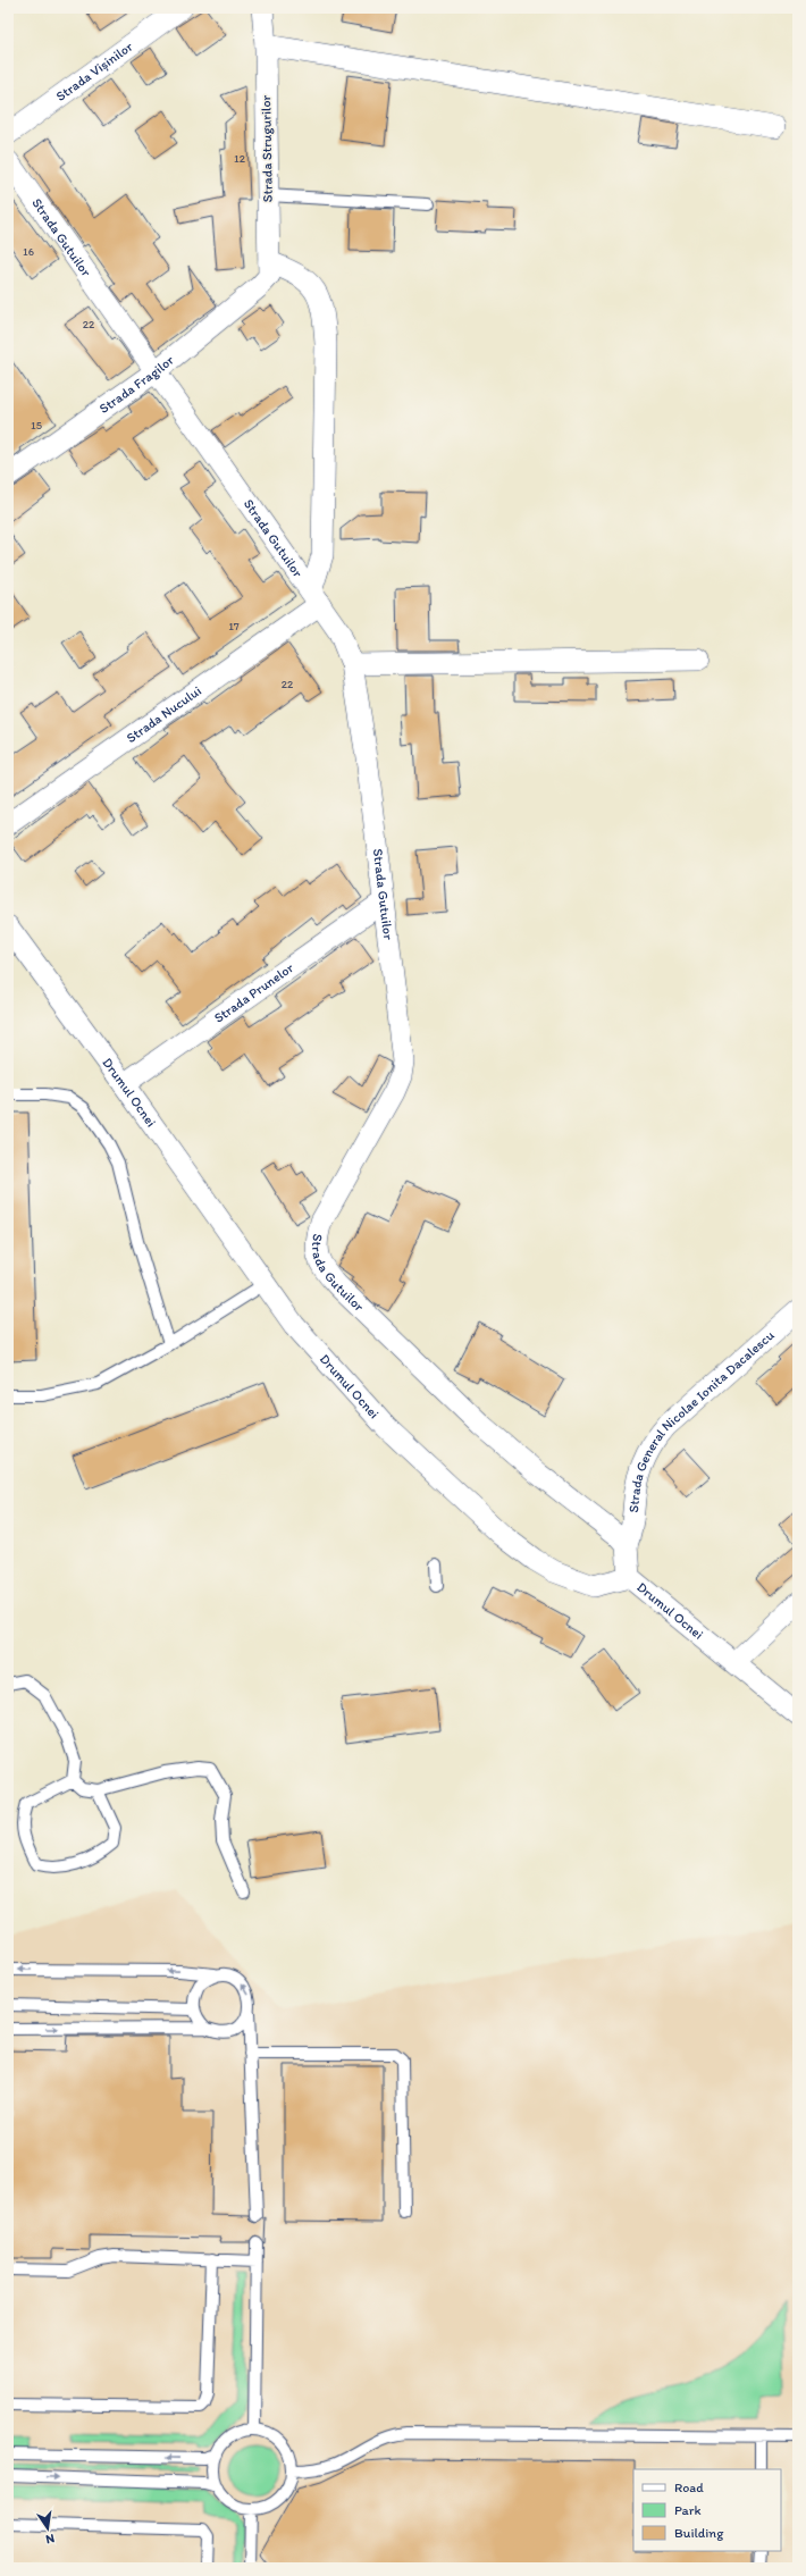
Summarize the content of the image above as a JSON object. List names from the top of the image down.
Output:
{
  "streets": {
    "street": [
      "Strada Vișinilor",
      "Strada Strugurilor",
      "Strada Gutuilor",
      "Strada Fragilor",
      "Strada Nucului",
      "Strada Prunelor",
      "Drumul Ocnei",
      "Strada General Nicolae Ionita Dacalescu"
    ]
  },
  "crossings": [
    ["Strada Strugurilor", "Strada Fragilor"],
    ["Strada Gutuilor", "Strada Fragilor"],
    ["Strada Gutuilor", "Strada Nucului"],
    ["Strada Gutuilor", "Strada Prunelor"],
    ["Strada Gutuilor", "Strada General Nicolae Ionita Dacalescu"],
    ["Strada Prunelor", "Drumul Ocnei"]
  ],
  "house_numbers": [
    "12",
    "16",
    "22",
    "15",
    "17",
    "22"
  ],
  "legend": ["Road", "Park", "Building"],
  "north": "bottom"
}
